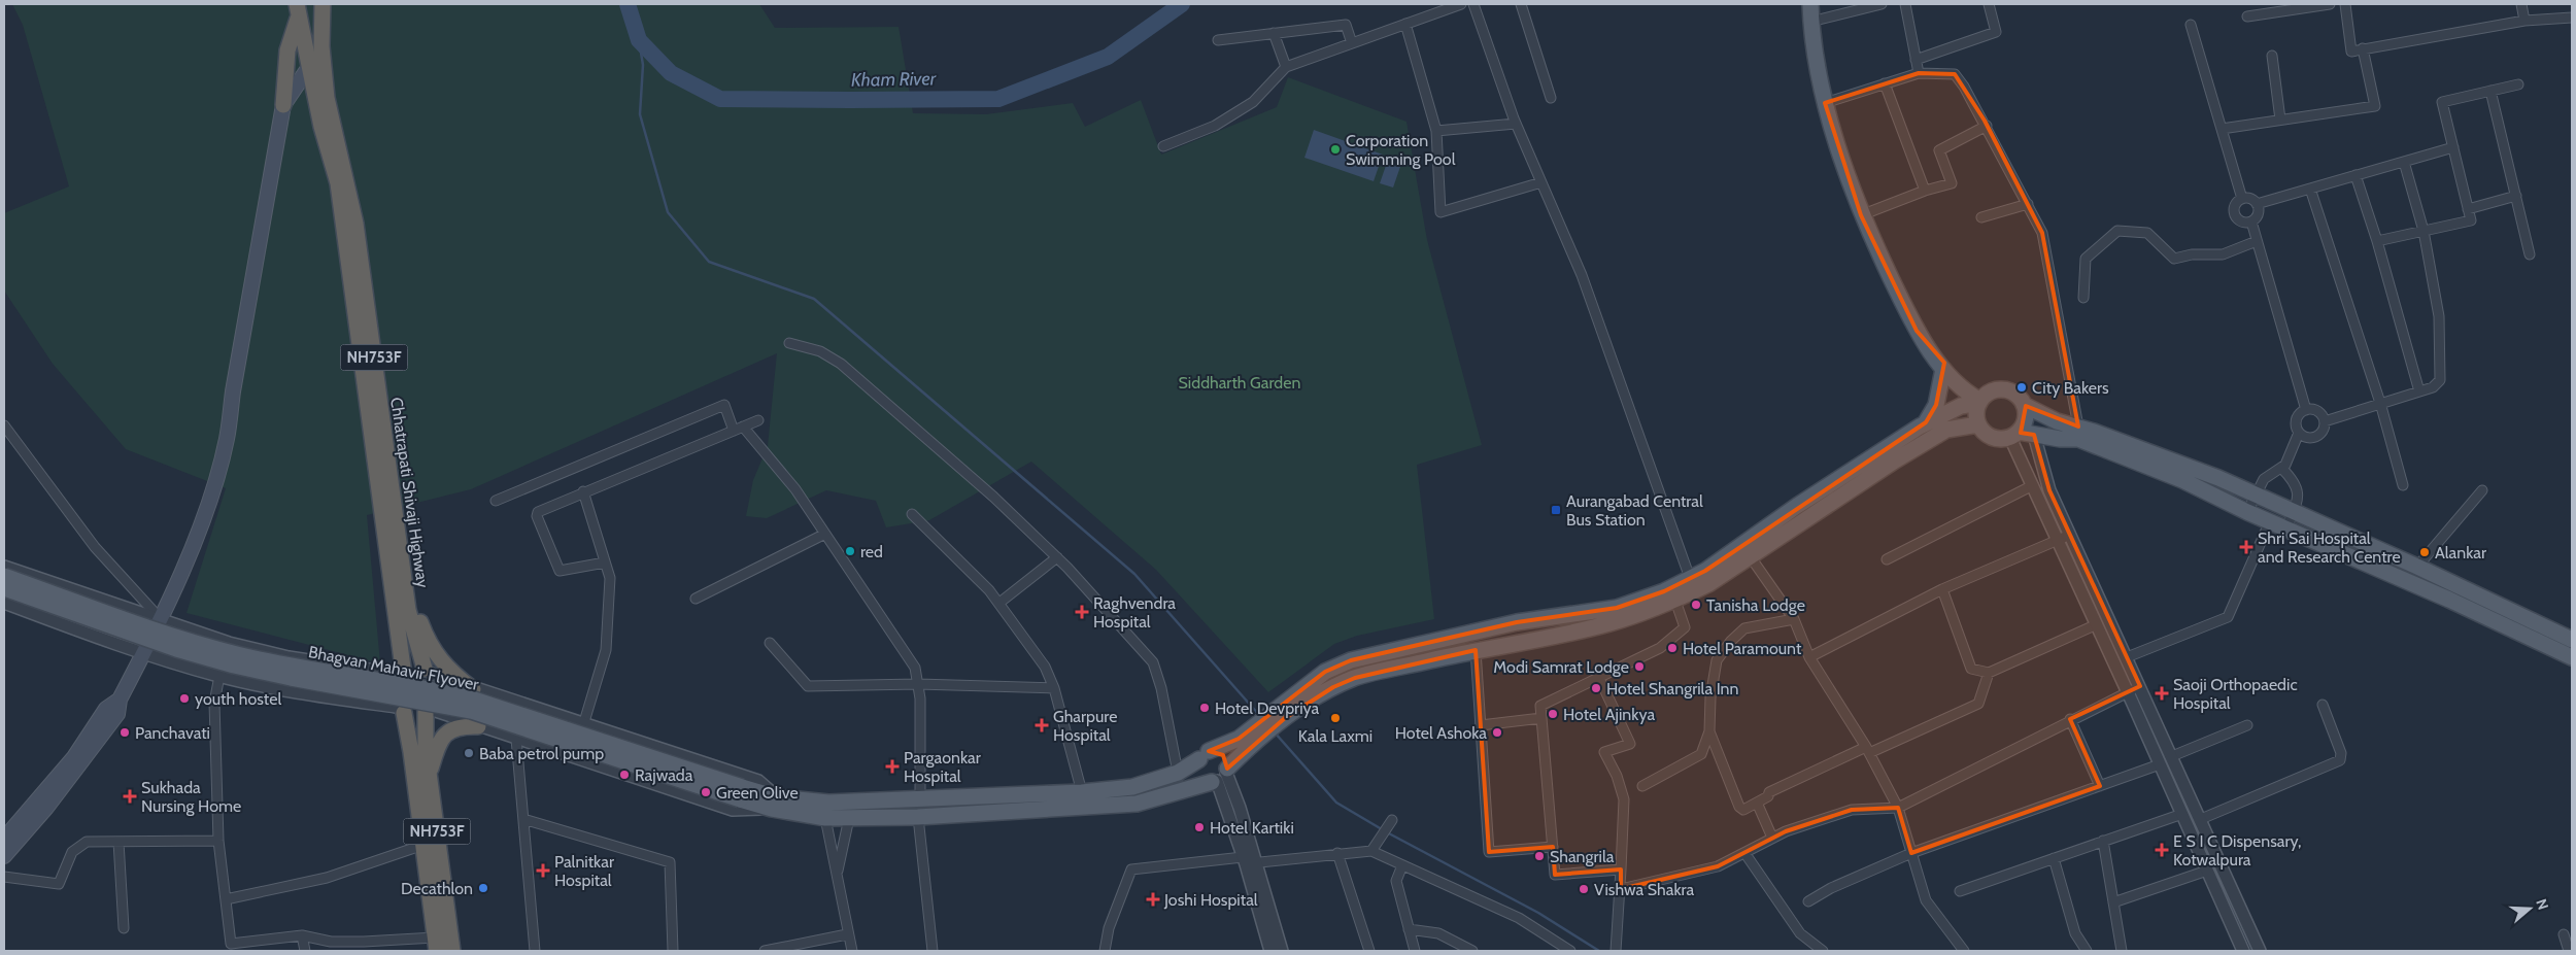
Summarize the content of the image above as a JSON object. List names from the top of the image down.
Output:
{
  "streets": {
    "highway": ["NH753F", "Chhatrapati Shivaji Highway"],
    "main road": ["Bhagvan Mahavir Flyover"]
  },
  "crossings": [
    ["NH753F", "Chhatrapati Shivaji Highway"]
  ],
  "water": ["Kham River"],
  "parks": ["Siddharth Garden"],
  "places": {
    "other": [
      "Corporation Swimming Pool",
      "City Bakers",
      "red",
      "Alankar",
      "Tanisha Lodge",
      "Hotel Paramount",
      "Modi Samrat Lodge",
      "Hotel Shangrila Inn",
      "youth hostel",
      "Hotel Devpriya",
      "Hotel Ajinkya",
      "Kala Laxmi",
      "Panchavati",
      "Hotel Ashoka",
      "Baba petrol pump",
      "Rajwada",
      "Green Olive",
      "Hotel Kartiki",
      "Shangrila",
      "Decathlon",
      "Vishwa Shakra"
    ],
    "transit": ["Aurangabad Central Bus Station"],
    "health": [
      "Shri Sai Hospital and Research Centre",
      "Raghvendra Hospital",
      "Saoji Orthopaedic Hospital",
      "Gharpure Hospital",
      "Pargaonkar Hospital",
      "Sukhada Nursing Home",
      "E S I C Dispensary, Kotwalpura",
      "Palnitkar Hospital",
      "Joshi Hospital"
    ]
  },
  "north": "right"
}
